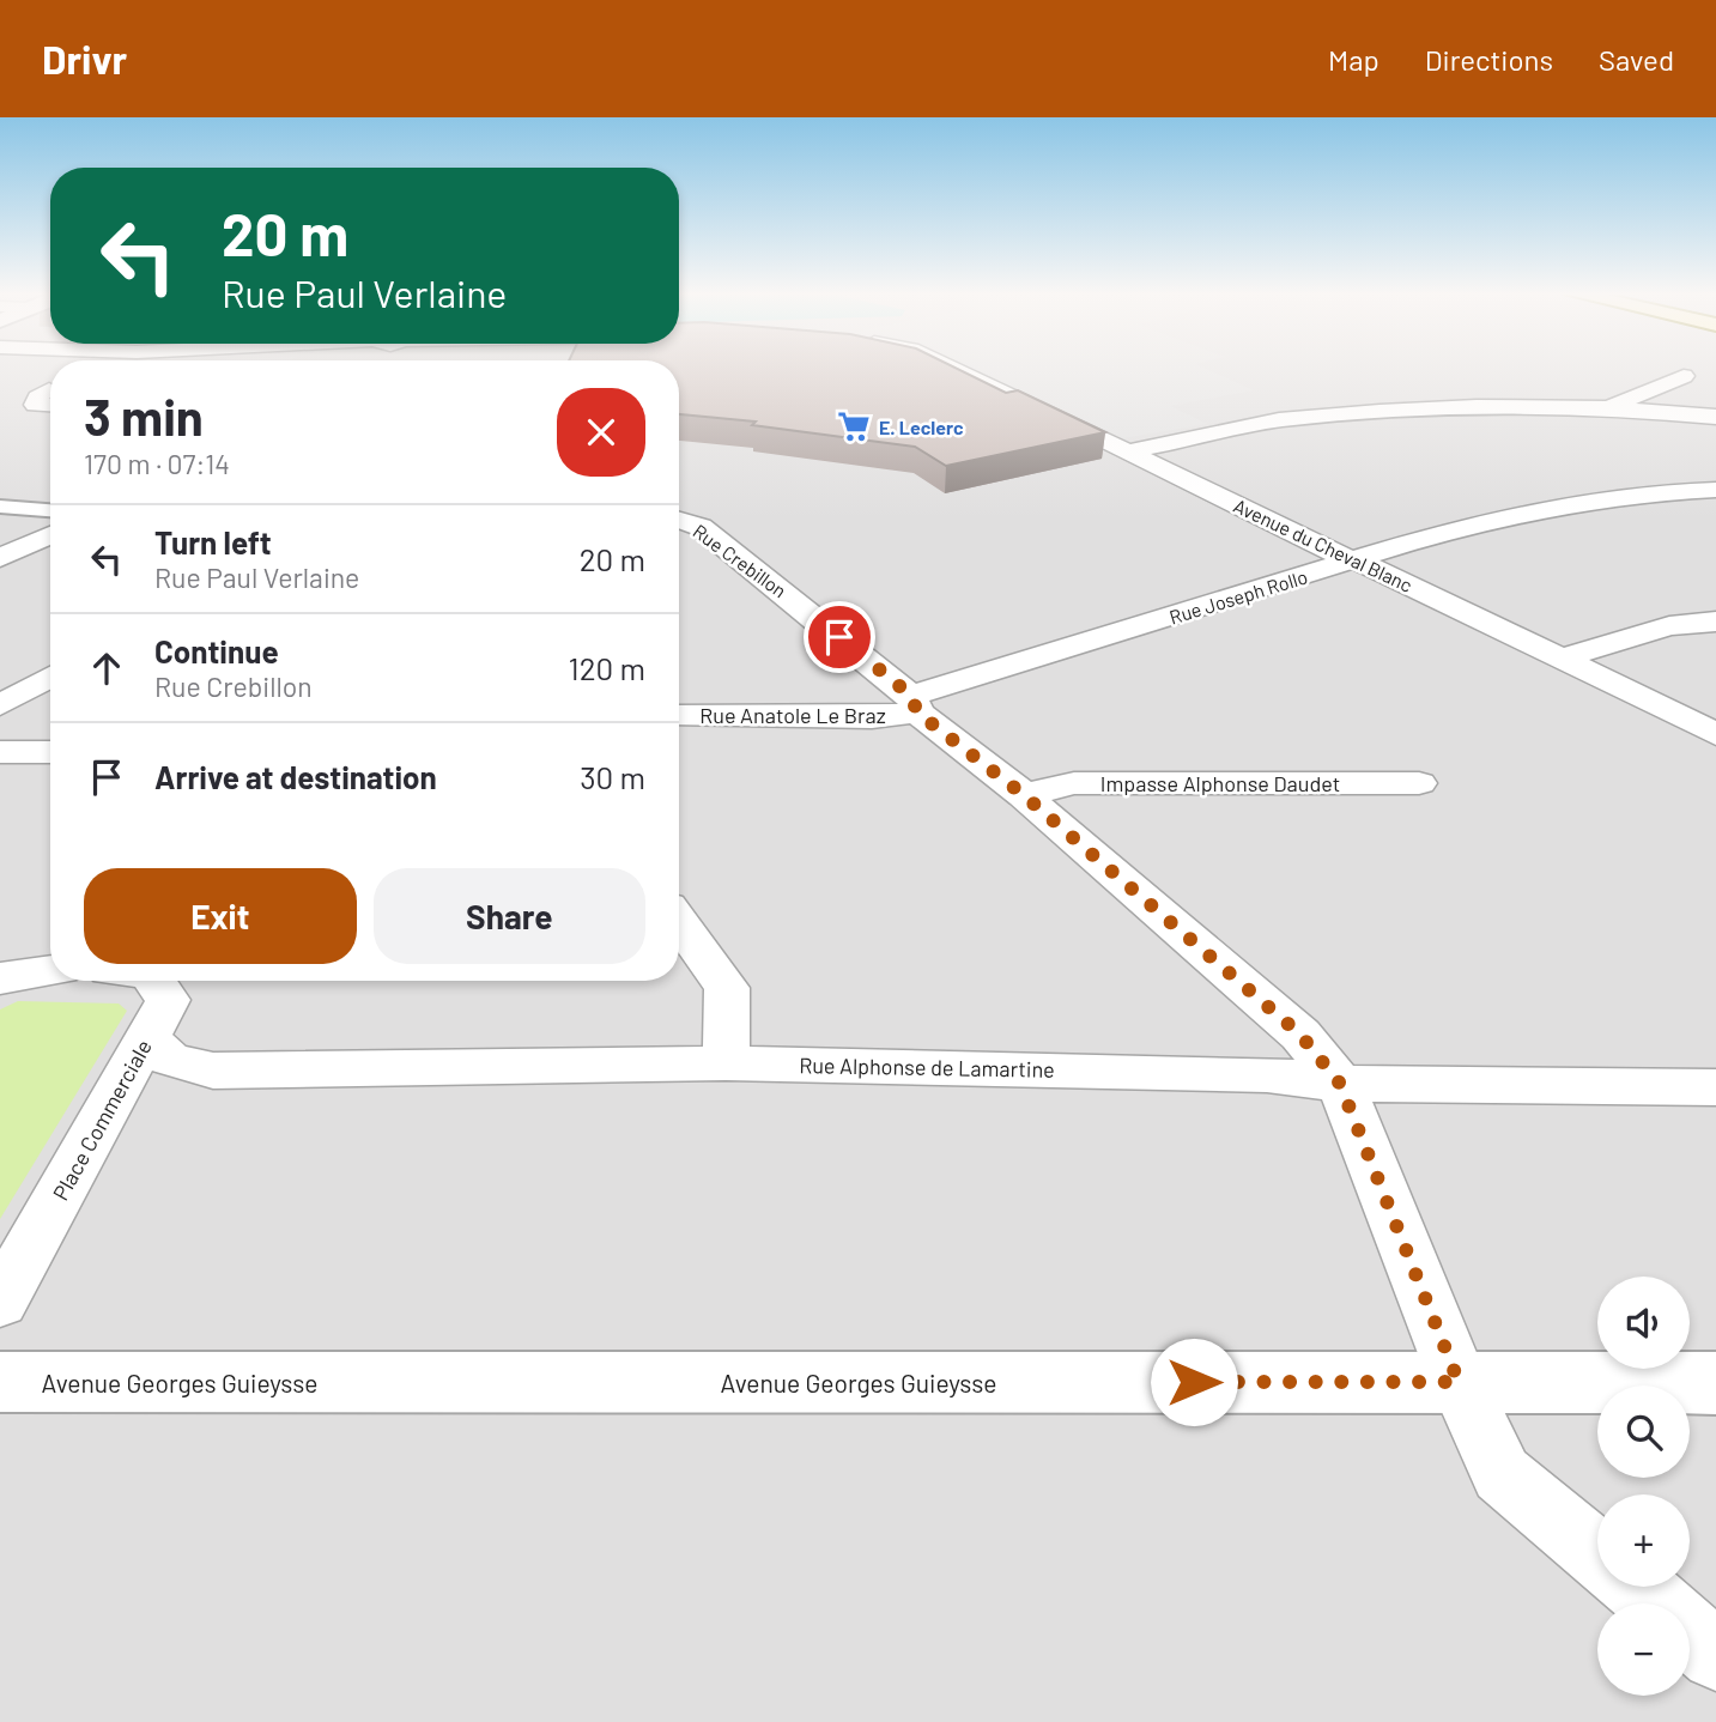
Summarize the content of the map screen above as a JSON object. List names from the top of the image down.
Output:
{
  "streets": {
    "street": [
      "Avenue du Cheval Blanc",
      "Rue Crebillon",
      "Rue Joseph Rollo",
      "Rue Anatole Le Braz",
      "Impasse Alphonse Daudet",
      "Rue Alphonse de Lamartine",
      "Place Commerciale",
      "Avenue Georges Guieysse"
    ]
  },
  "crossings": [
    ["Avenue du Cheval Blanc", "Rue Joseph Rollo"],
    ["Rue Crebillon", "Rue Joseph Rollo"],
    ["Rue Crebillon", "Rue Anatole Le Braz"],
    ["Rue Crebillon", "Impasse Alphonse Daudet"],
    ["Rue Crebillon", "Rue Alphonse de Lamartine"],
    ["Rue Crebillon", "Avenue Georges Guieysse"],
    ["Rue Joseph Rollo", "Rue Anatole Le Braz"],
    ["Rue Alphonse de Lamartine", "Place Commerciale"]
  ],
  "places": {
    "supermarket": ["E. Leclerc"]
  },
  "page": {
    "header": "Drivr",
    "nav": ["Map", "Directions", "Saved"],
    "turn": ["20 m", "Rue Paul Verlaine"],
    "heading": ["3 min", "170 m · 07:14"],
    "list": [
      {
        "name": "Turn left",
        "note": "Rue Paul Verlaine",
        "value": "20 m"
      },
      {
        "name": "Continue",
        "note": "Rue Crebillon",
        "value": "120 m"
      },
      {
        "name": "Arrive at destination",
        "value": "30 m"
      }
    ],
    "buttons": ["Exit", "Share"],
    "map_buttons": ["+", "−"]
  }
}
